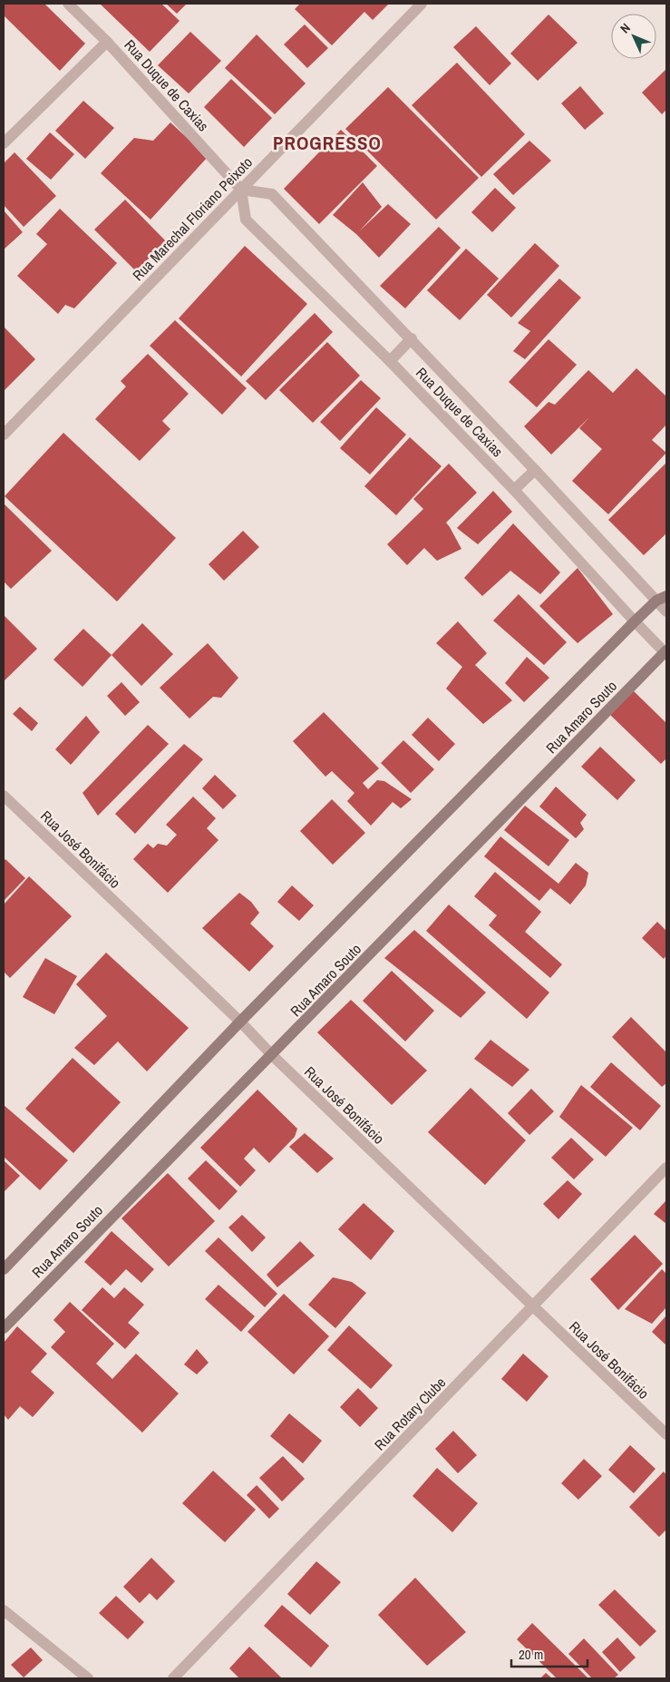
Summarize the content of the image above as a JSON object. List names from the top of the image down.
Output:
{
  "streets": {
    "street": [
      "Rua Duque de Caxias",
      "Rua Marechal Floriano Peixoto",
      "Rua Amaro Souto",
      "Rua José Bonifácio",
      "Rua Rotary Clube"
    ]
  },
  "crossings": [
    ["Rua Duque de Caxias", "Rua Marechal Floriano Peixoto"],
    ["Rua Duque de Caxias", "Rua Amaro Souto"],
    ["Rua Amaro Souto", "Rua José Bonifácio"],
    ["Rua José Bonifácio", "Rua Rotary Clube"]
  ],
  "districts": ["PROGRESSO"],
  "scale_bar": "20 m",
  "north": "top left"
}
